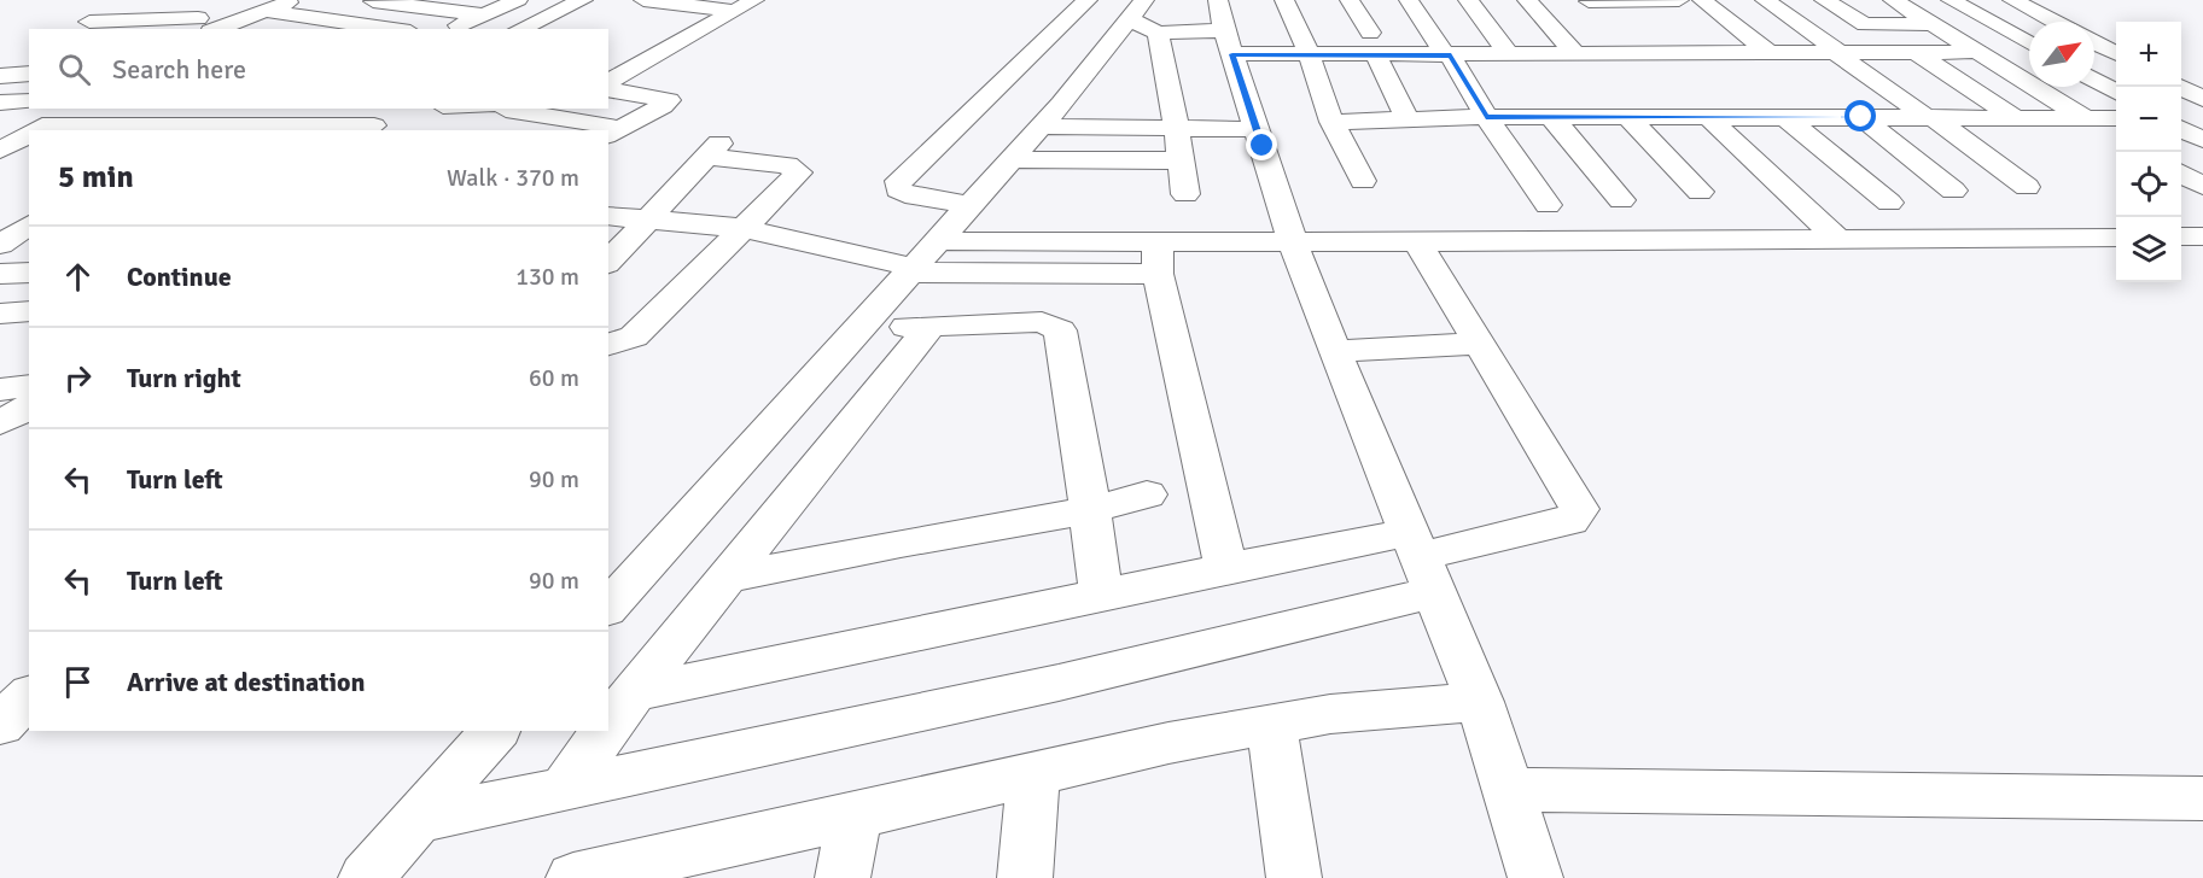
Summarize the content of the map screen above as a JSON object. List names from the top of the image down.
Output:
{
  "north": "top right",
  "page": {
    "map_buttons": ["+", "−"],
    "search": "Search here",
    "heading": ["5 min", "Walk · 370 m"],
    "list": [
      ["Continue", "130 m"],
      ["Turn right", "60 m"],
      ["Turn left", "90 m"],
      ["Turn left", "90 m"],
      "Arrive at destination"
    ]
  }
}
